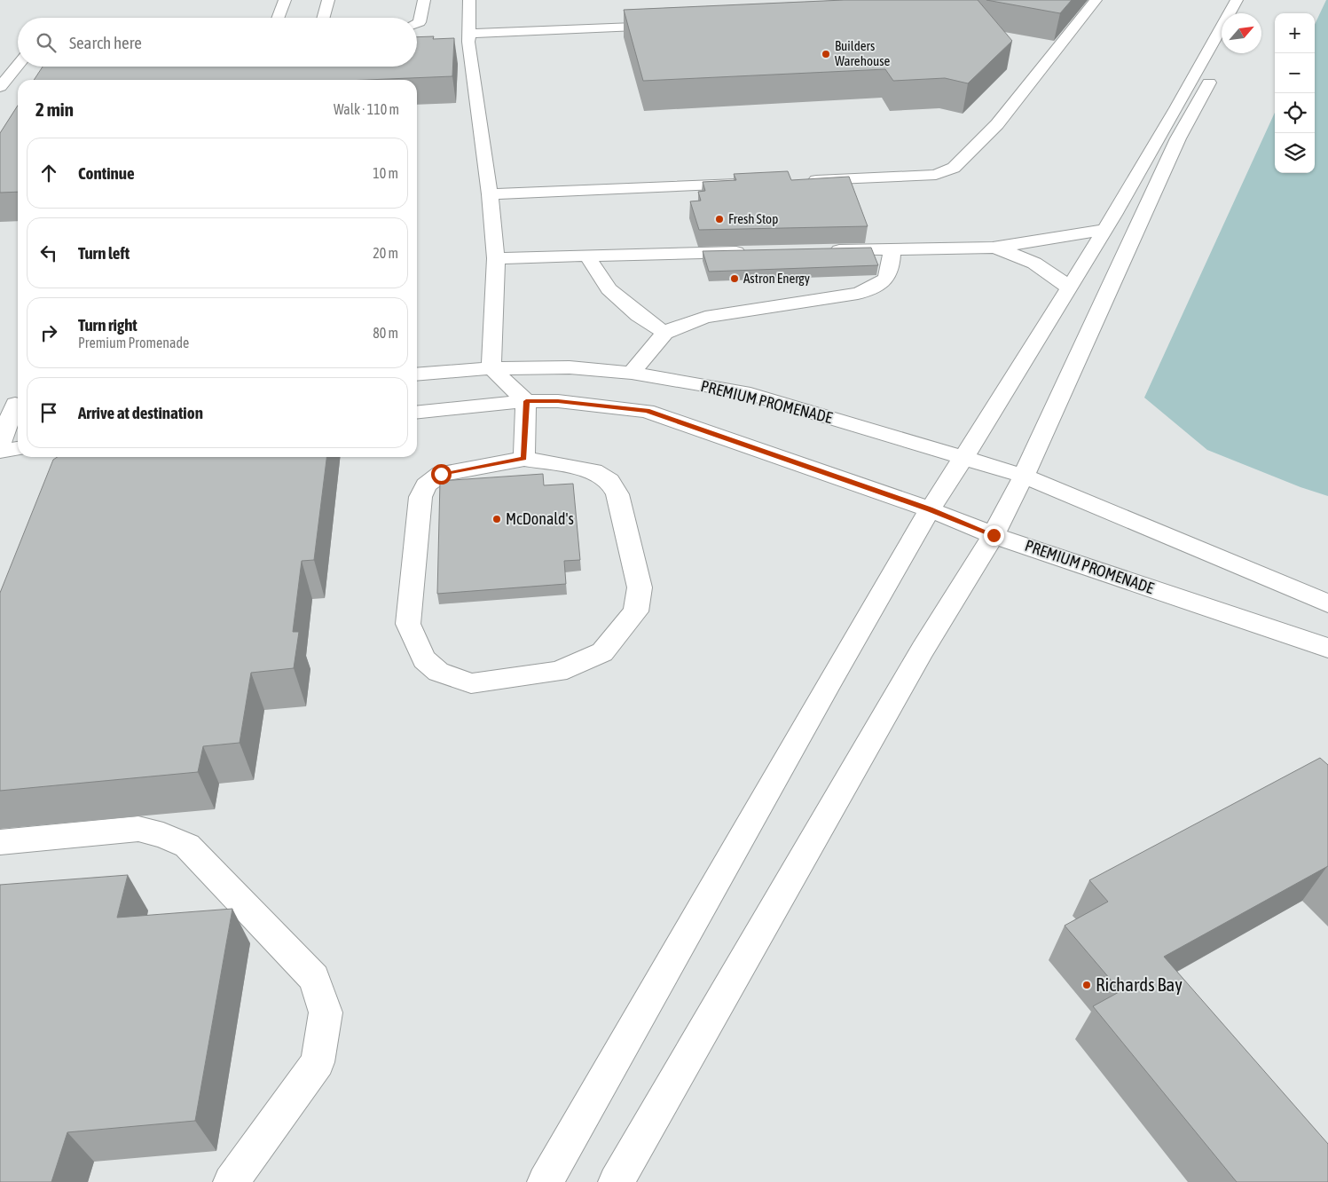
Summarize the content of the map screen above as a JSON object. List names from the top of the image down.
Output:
{
  "streets": {
    "street": ["PREMIUM PROMENADE"]
  },
  "places": [
    "Builders Warehouse",
    "Fresh Stop",
    "Astron Energy",
    "McDonald's",
    "Richards Bay"
  ],
  "north": "top right",
  "page": {
    "map_buttons": ["+", "−"],
    "search": "Search here",
    "heading": ["2 min", "Walk · 110 m"],
    "list": [
      ["Continue", "10 m"],
      ["Turn left", "20 m"],
      ["Turn right", "Premium Promenade", "80 m"],
      "Arrive at destination"
    ]
  }
}
